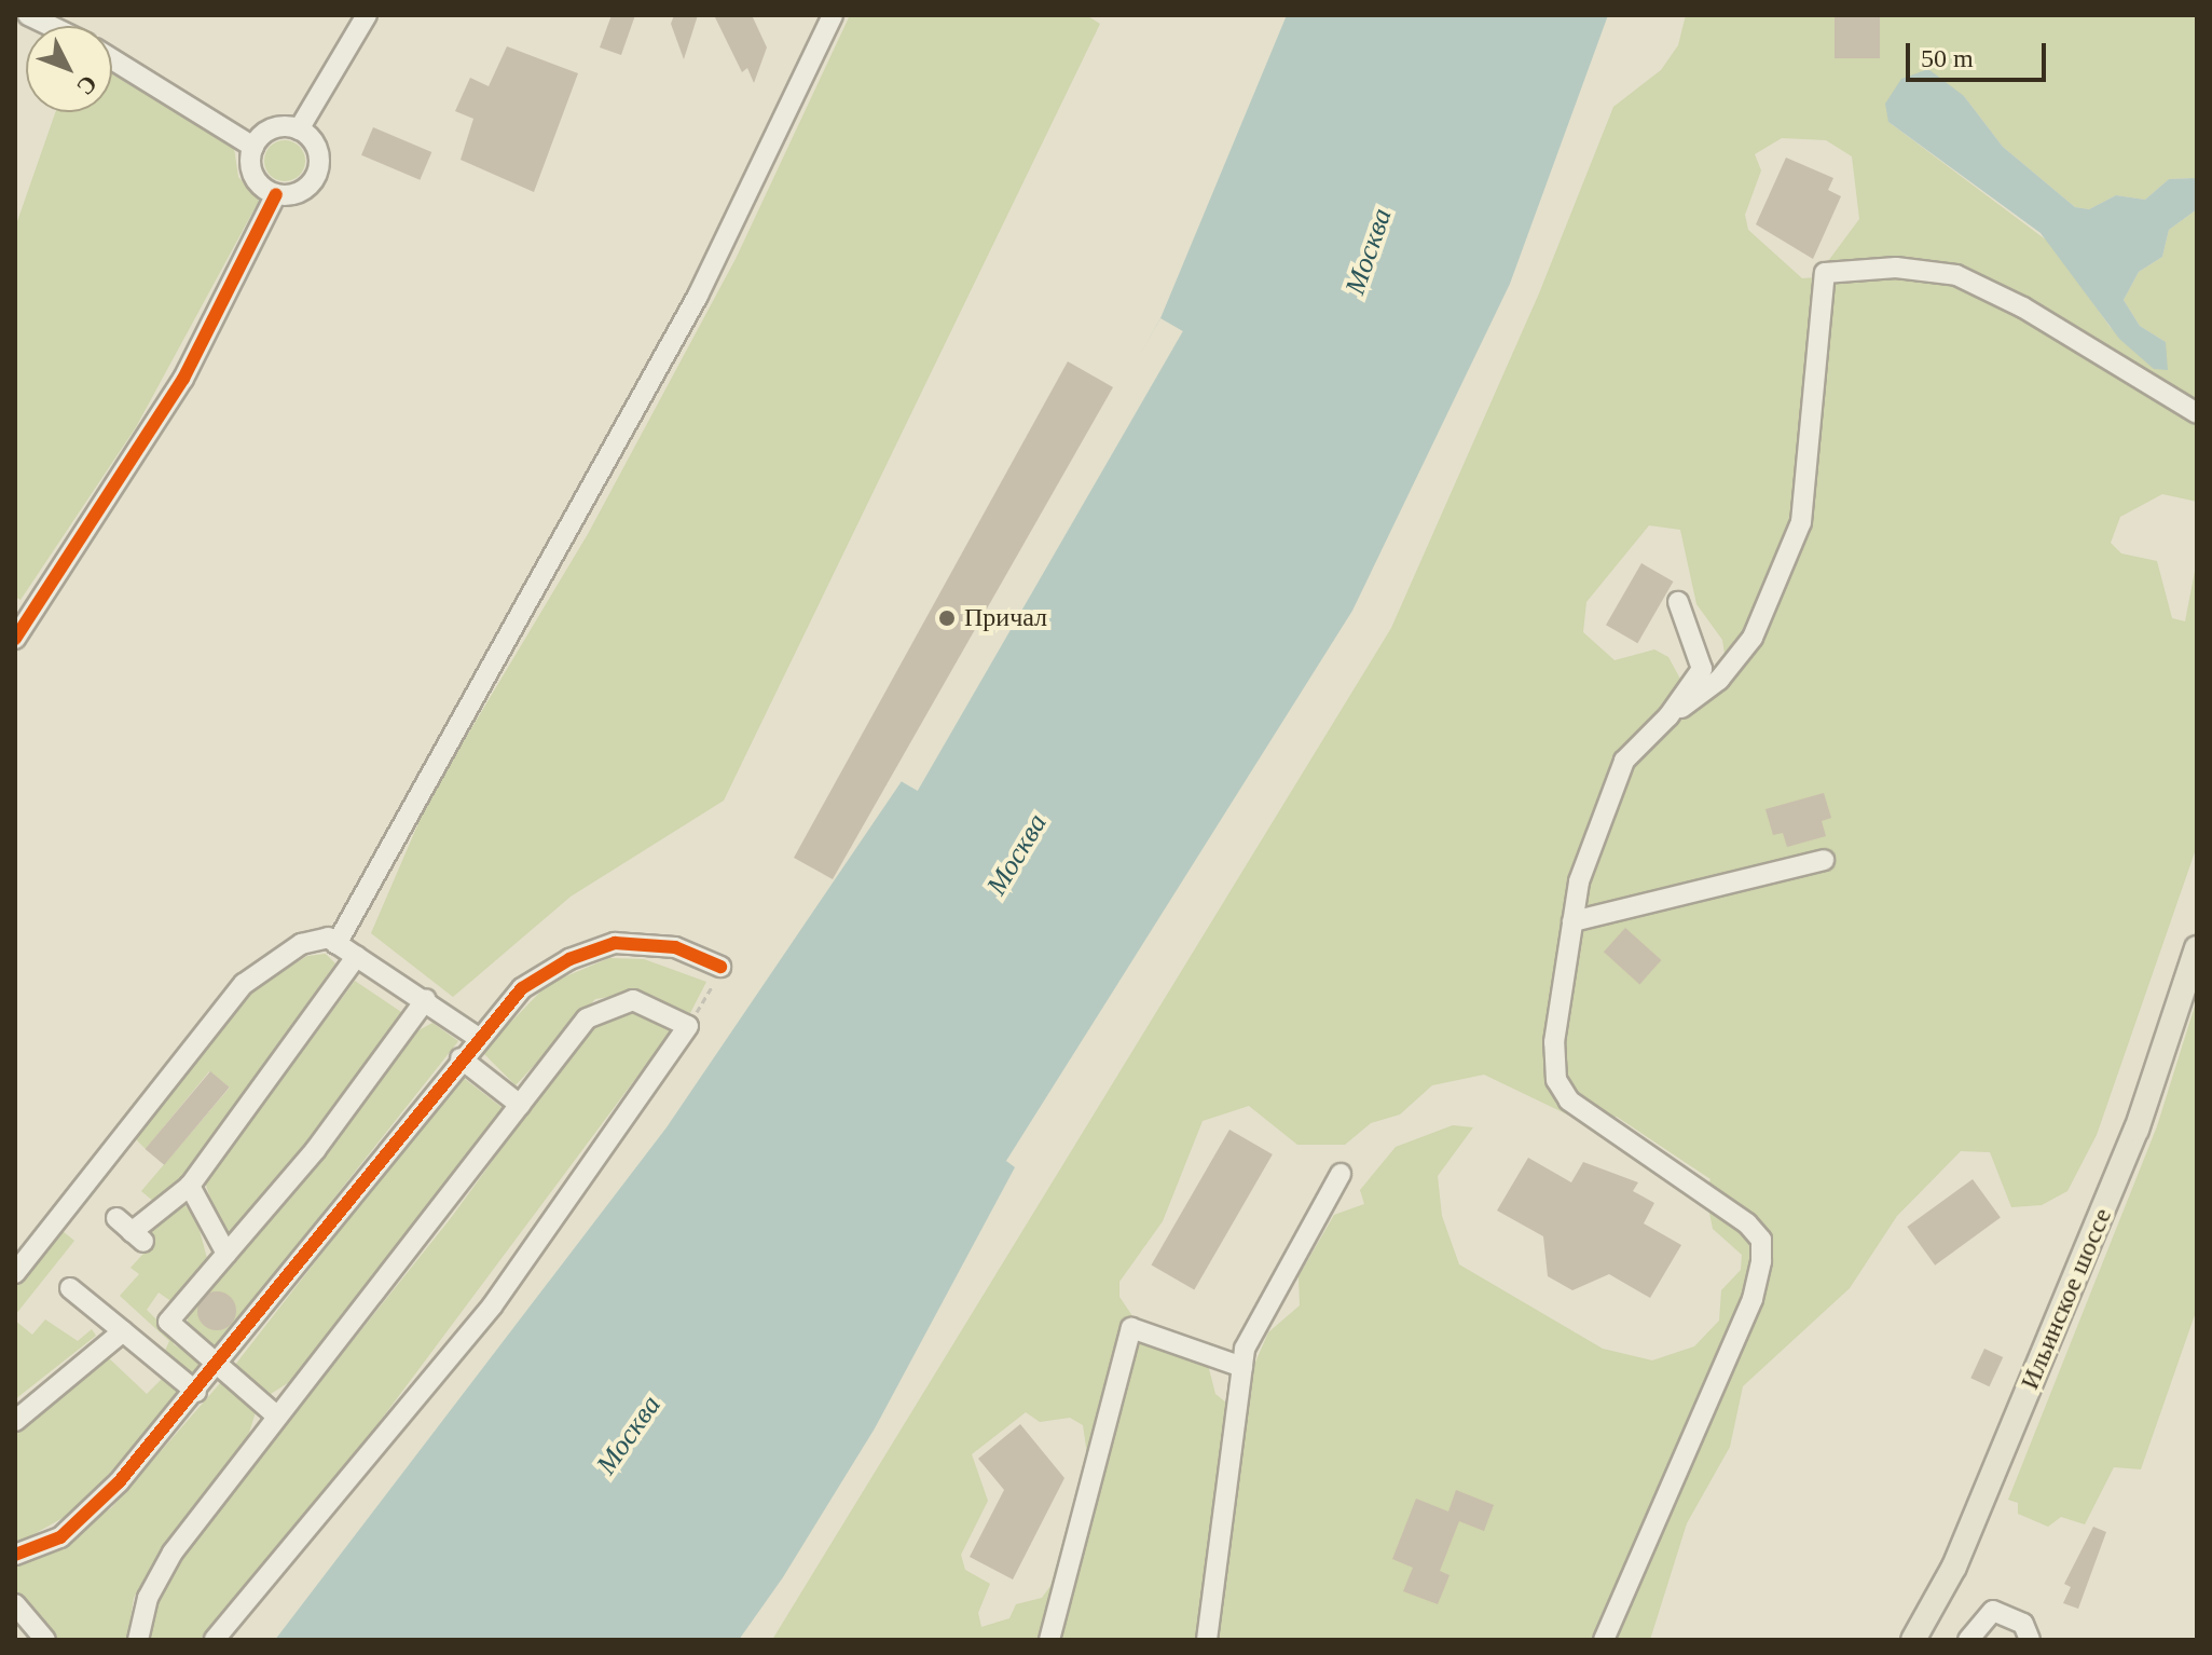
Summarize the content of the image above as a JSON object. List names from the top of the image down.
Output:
{
  "streets": {
    "main road": ["Ильинское шоссе"]
  },
  "water": ["Москва"],
  "places": ["Причал"],
  "scale_bar": "50 m",
  "north": "bottom right"
}
